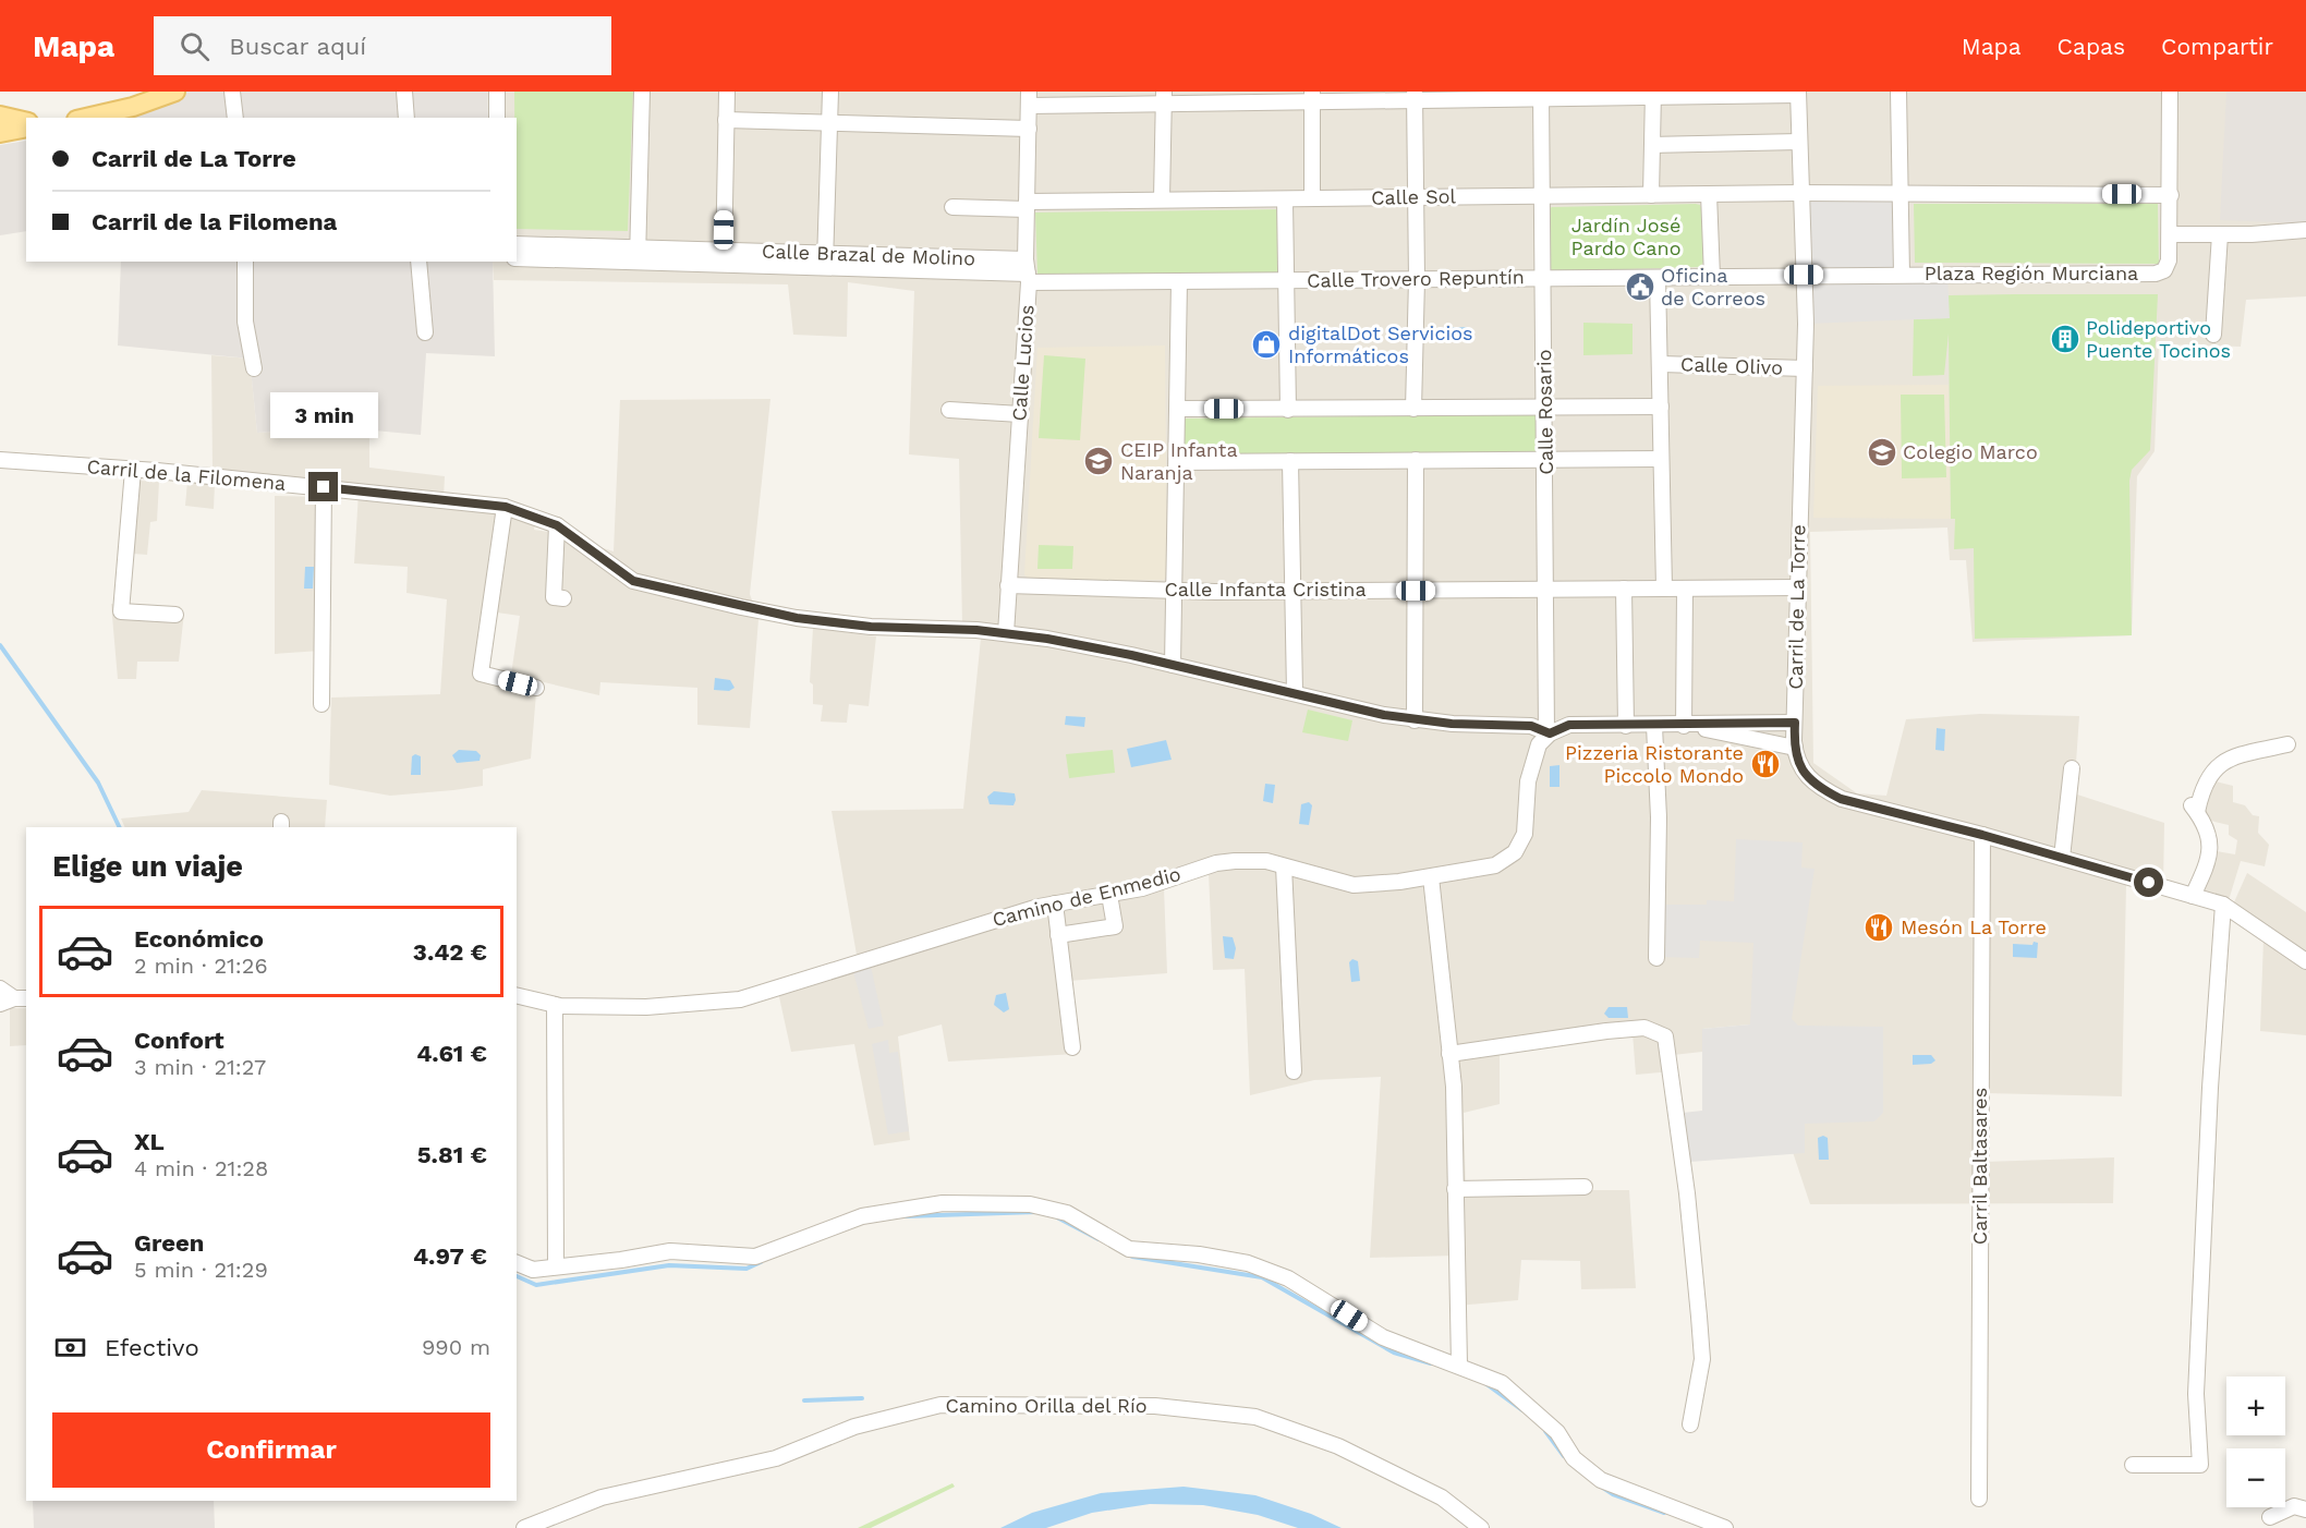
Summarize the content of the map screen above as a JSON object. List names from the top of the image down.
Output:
{
  "streets": {
    "street": [
      "Calle Sol",
      "Plaza Región Murciana",
      "Calle Trovero Repuntín",
      "Calle Lucios",
      "Calle Olivo",
      "Calle Rosario",
      "Carril de la Filomena",
      "Calle Infanta Cristina",
      "Carril de La Torre",
      "Camino de Enmedio",
      "Carril Baltasares",
      "Camino Orilla del Río"
    ]
  },
  "crossings": [
    ["Calle Sol", "Calle Lucios"],
    ["Calle Sol", "Calle Rosario"],
    ["Calle Sol", "Carril de La Torre"],
    ["Plaza Región Murciana", "Calle Trovero Repuntín"],
    ["Plaza Región Murciana", "Carril de La Torre"],
    ["Calle Trovero Repuntín", "Calle Lucios"],
    ["Calle Trovero Repuntín", "Calle Olivo"],
    ["Calle Trovero Repuntín", "Calle Rosario"],
    ["Calle Trovero Repuntín", "Carril de La Torre"],
    ["Calle Lucios", "Carril de la Filomena"],
    ["Calle Lucios", "Calle Infanta Cristina"],
    ["Calle Olivo", "Calle Infanta Cristina"],
    ["Calle Olivo", "Carril de La Torre"],
    ["Calle Rosario", "Carril de la Filomena"],
    ["Calle Rosario", "Calle Infanta Cristina"],
    ["Calle Rosario", "Camino de Enmedio"],
    ["Carril de la Filomena", "Camino de Enmedio"],
    ["Calle Infanta Cristina", "Carril de La Torre"],
    ["Carril de La Torre", "Carril Baltasares"]
  ],
  "parks": ["Jardín José Pardo Cano"],
  "places": {
    "public building": ["Oficina de Correos"],
    "building": ["Polideportivo Puente Tocinos"],
    "shop": ["digitalDot Servicios Informáticos"],
    "school or university": ["Colegio Marco", "CEIP Infanta Naranja"],
    "restaurant": ["Pizzeria Ristorante Piccolo Mondo", "Mesón La Torre"]
  },
  "page": {
    "header": "Mapa",
    "search": "Buscar aquí",
    "nav": ["Mapa", "Capas", "Compartir"],
    "banner": ["Carril de La Torre", "Carril de la Filomena"],
    "bubble": "3 min",
    "heading": "Elige un viaje",
    "list": [
      {
        "name": "Económico",
        "note": "2 min · 21:26",
        "value": "3.42 €"
      },
      {
        "name": "Confort",
        "note": "3 min · 21:27",
        "value": "4.61 €"
      },
      {
        "name": "XL",
        "note": "4 min · 21:28",
        "value": "5.81 €"
      },
      {
        "name": "Green",
        "note": "5 min · 21:29",
        "value": "4.97 €"
      }
    ],
    "pay": ["Efectivo", "990 m"],
    "map_buttons": ["+", "−"],
    "buttons": "Confirmar"
  }
}
